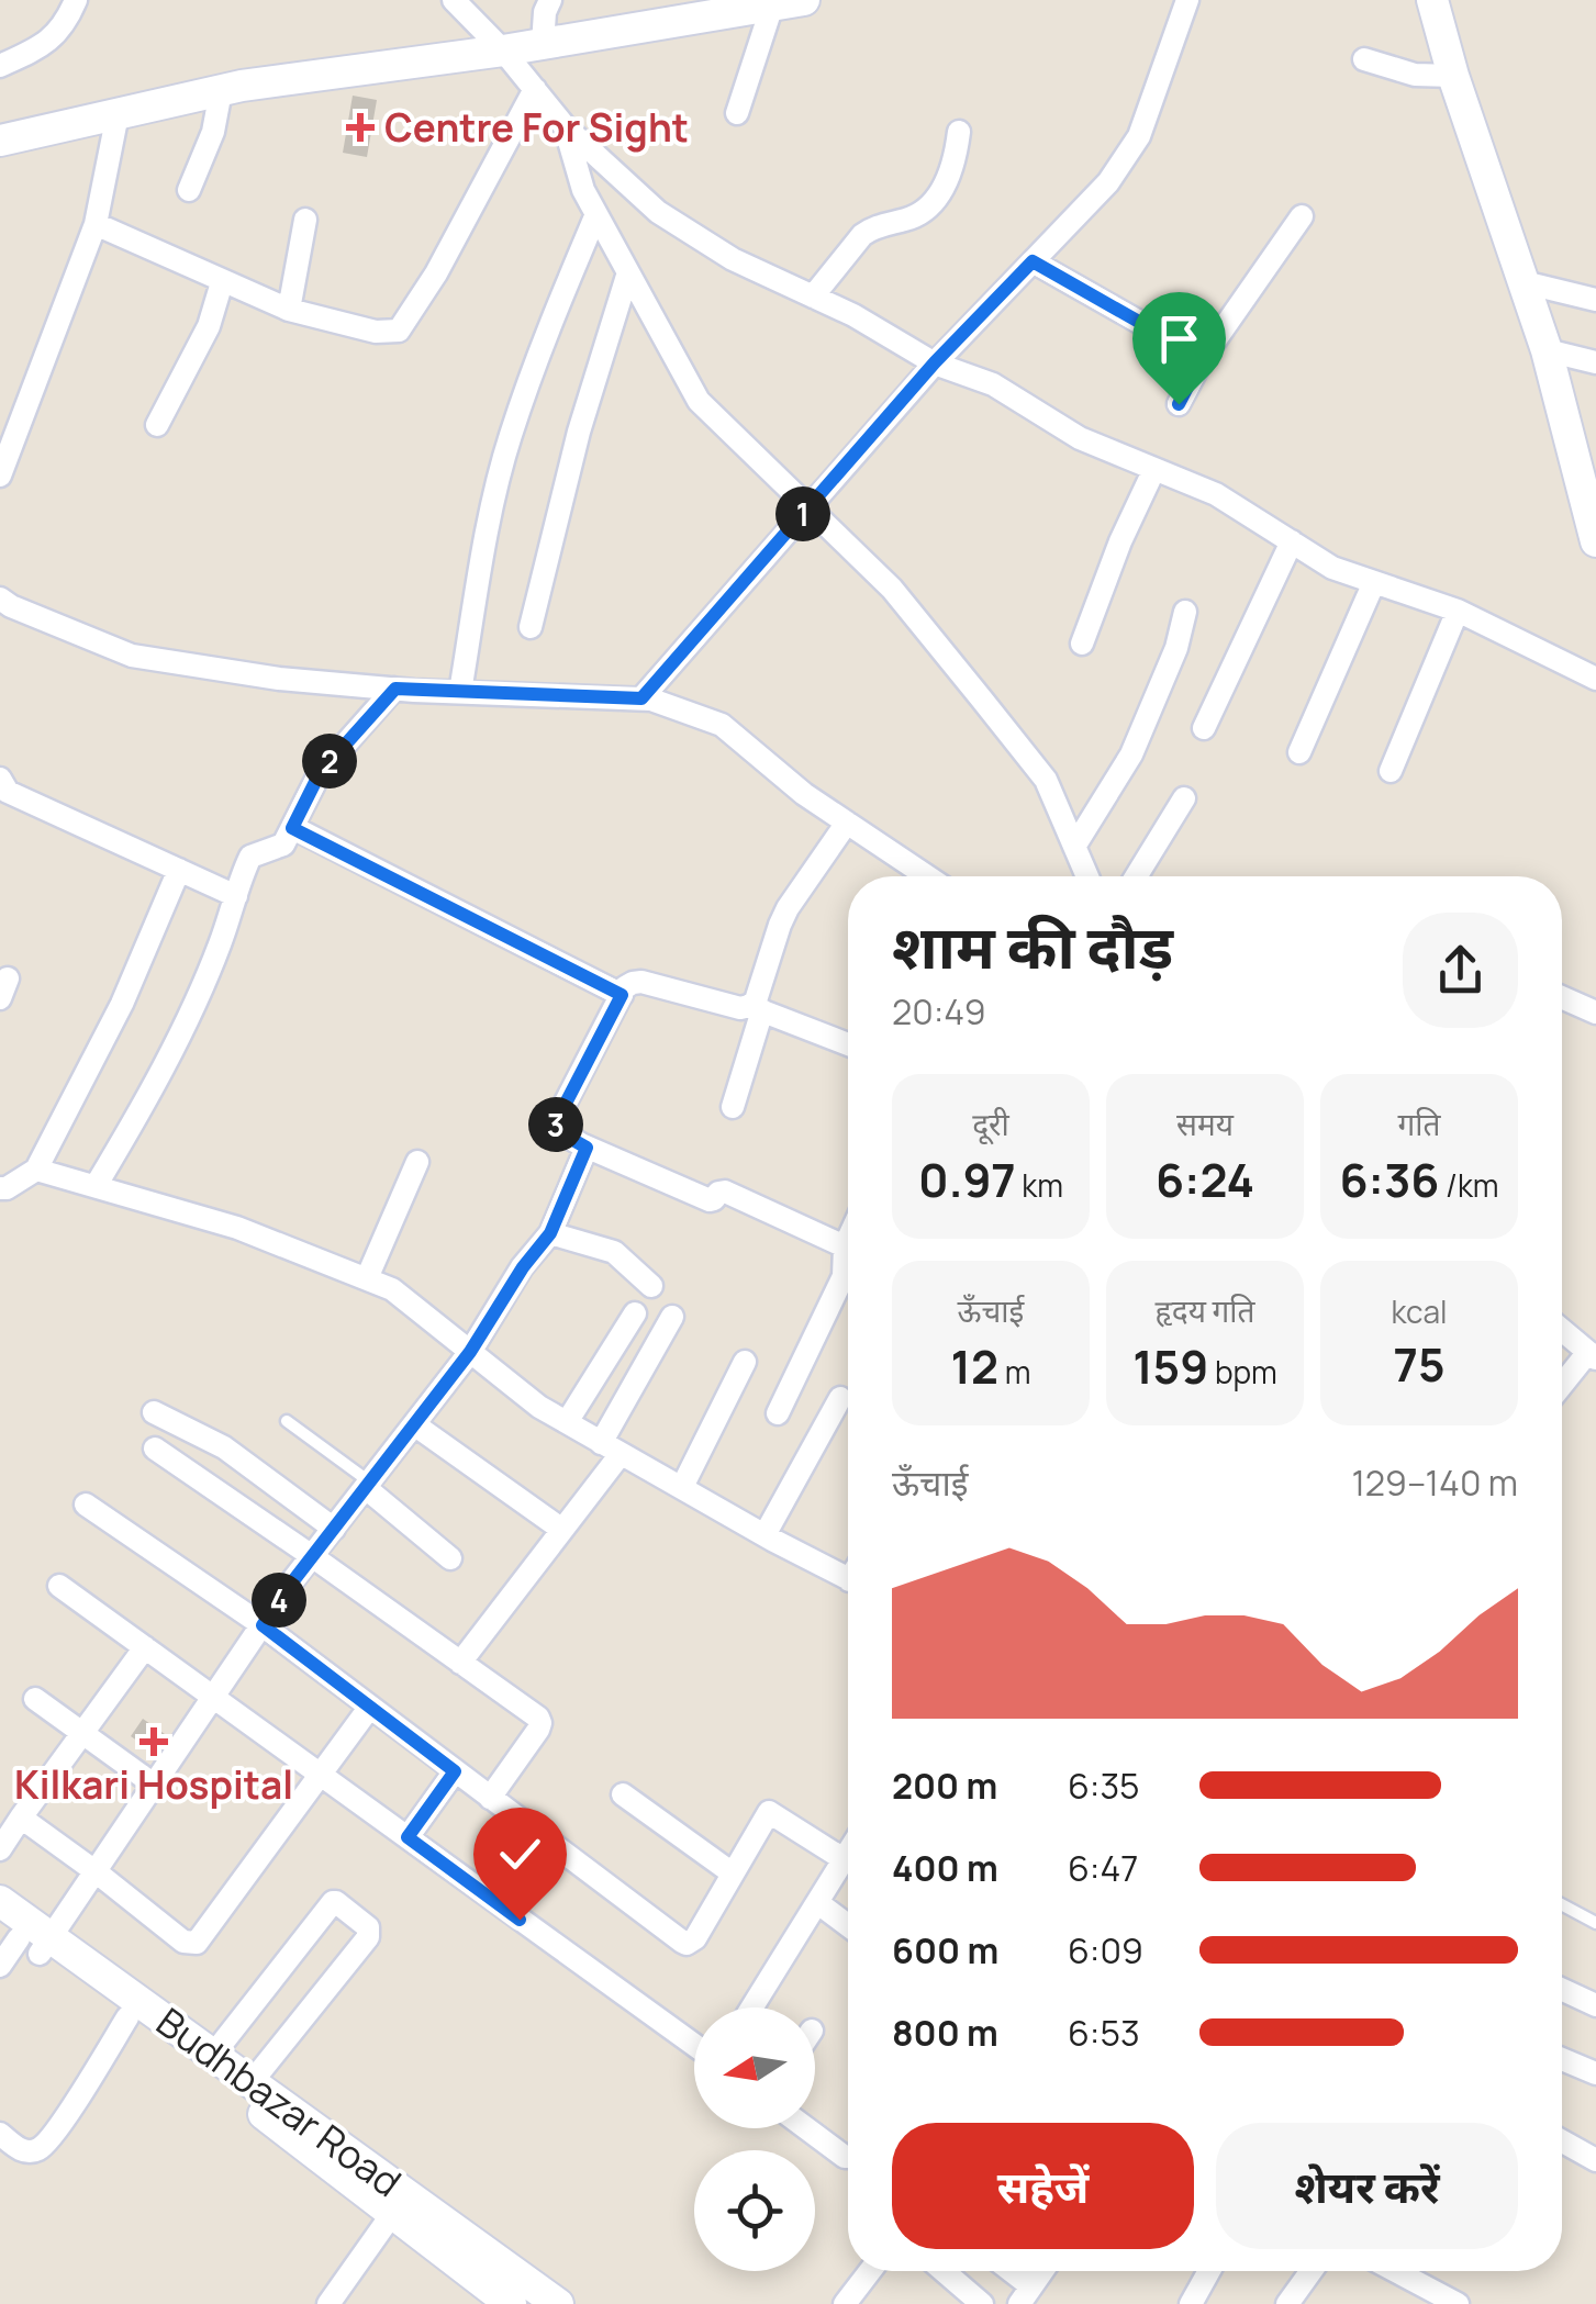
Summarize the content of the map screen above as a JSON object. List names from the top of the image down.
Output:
{
  "streets": {
    "street": ["Budhbazar Road"]
  },
  "places": {
    "health": ["Centre For Sight", "Kilkari Hospital"]
  },
  "north": "left",
  "page": {
    "pins": [
      "1",
      "2",
      "3",
      "4"
    ],
    "heading": ["शाम की दौड़", "20:49"],
    "stats": [
      ["दूरी", "0.97 km"],
      ["समय", "6:24"],
      ["गति", "6:36 /km"],
      ["ऊँचाई", "12 m"],
      ["हृदय गति", "159 bpm"],
      ["kcal", "75"]
    ],
    "chart": ["ऊँचाई", "129–140 m"],
    "list": [
      {
        "name": "200 m",
        "note": "6:35"
      },
      {
        "name": "400 m",
        "note": "6:47"
      },
      {
        "name": "600 m",
        "note": "6:09"
      },
      {
        "name": "800 m",
        "note": "6:53"
      }
    ],
    "buttons": ["सहेजें", "शेयर करें"]
  }
}
